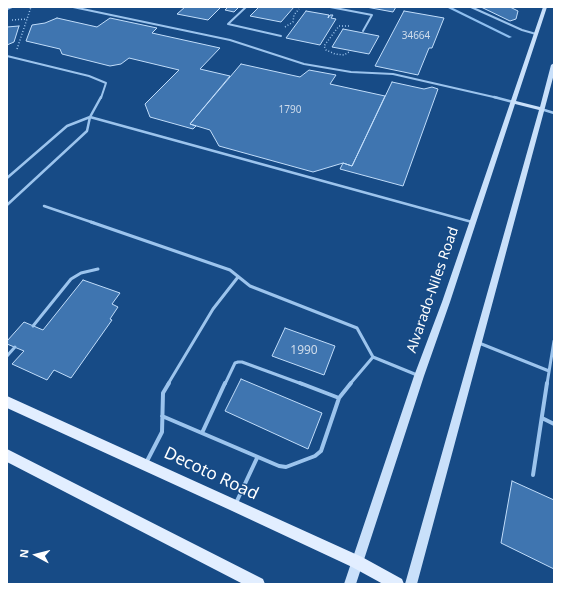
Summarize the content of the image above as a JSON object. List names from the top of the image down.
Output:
{
  "streets": {
    "main road": ["Alvarado-Niles Road", "Decoto Road"]
  },
  "crossings": [
    ["Alvarado-Niles Road", "Decoto Road"]
  ],
  "house_numbers": ["34664", "1790", "1990"],
  "north": "left"
}
